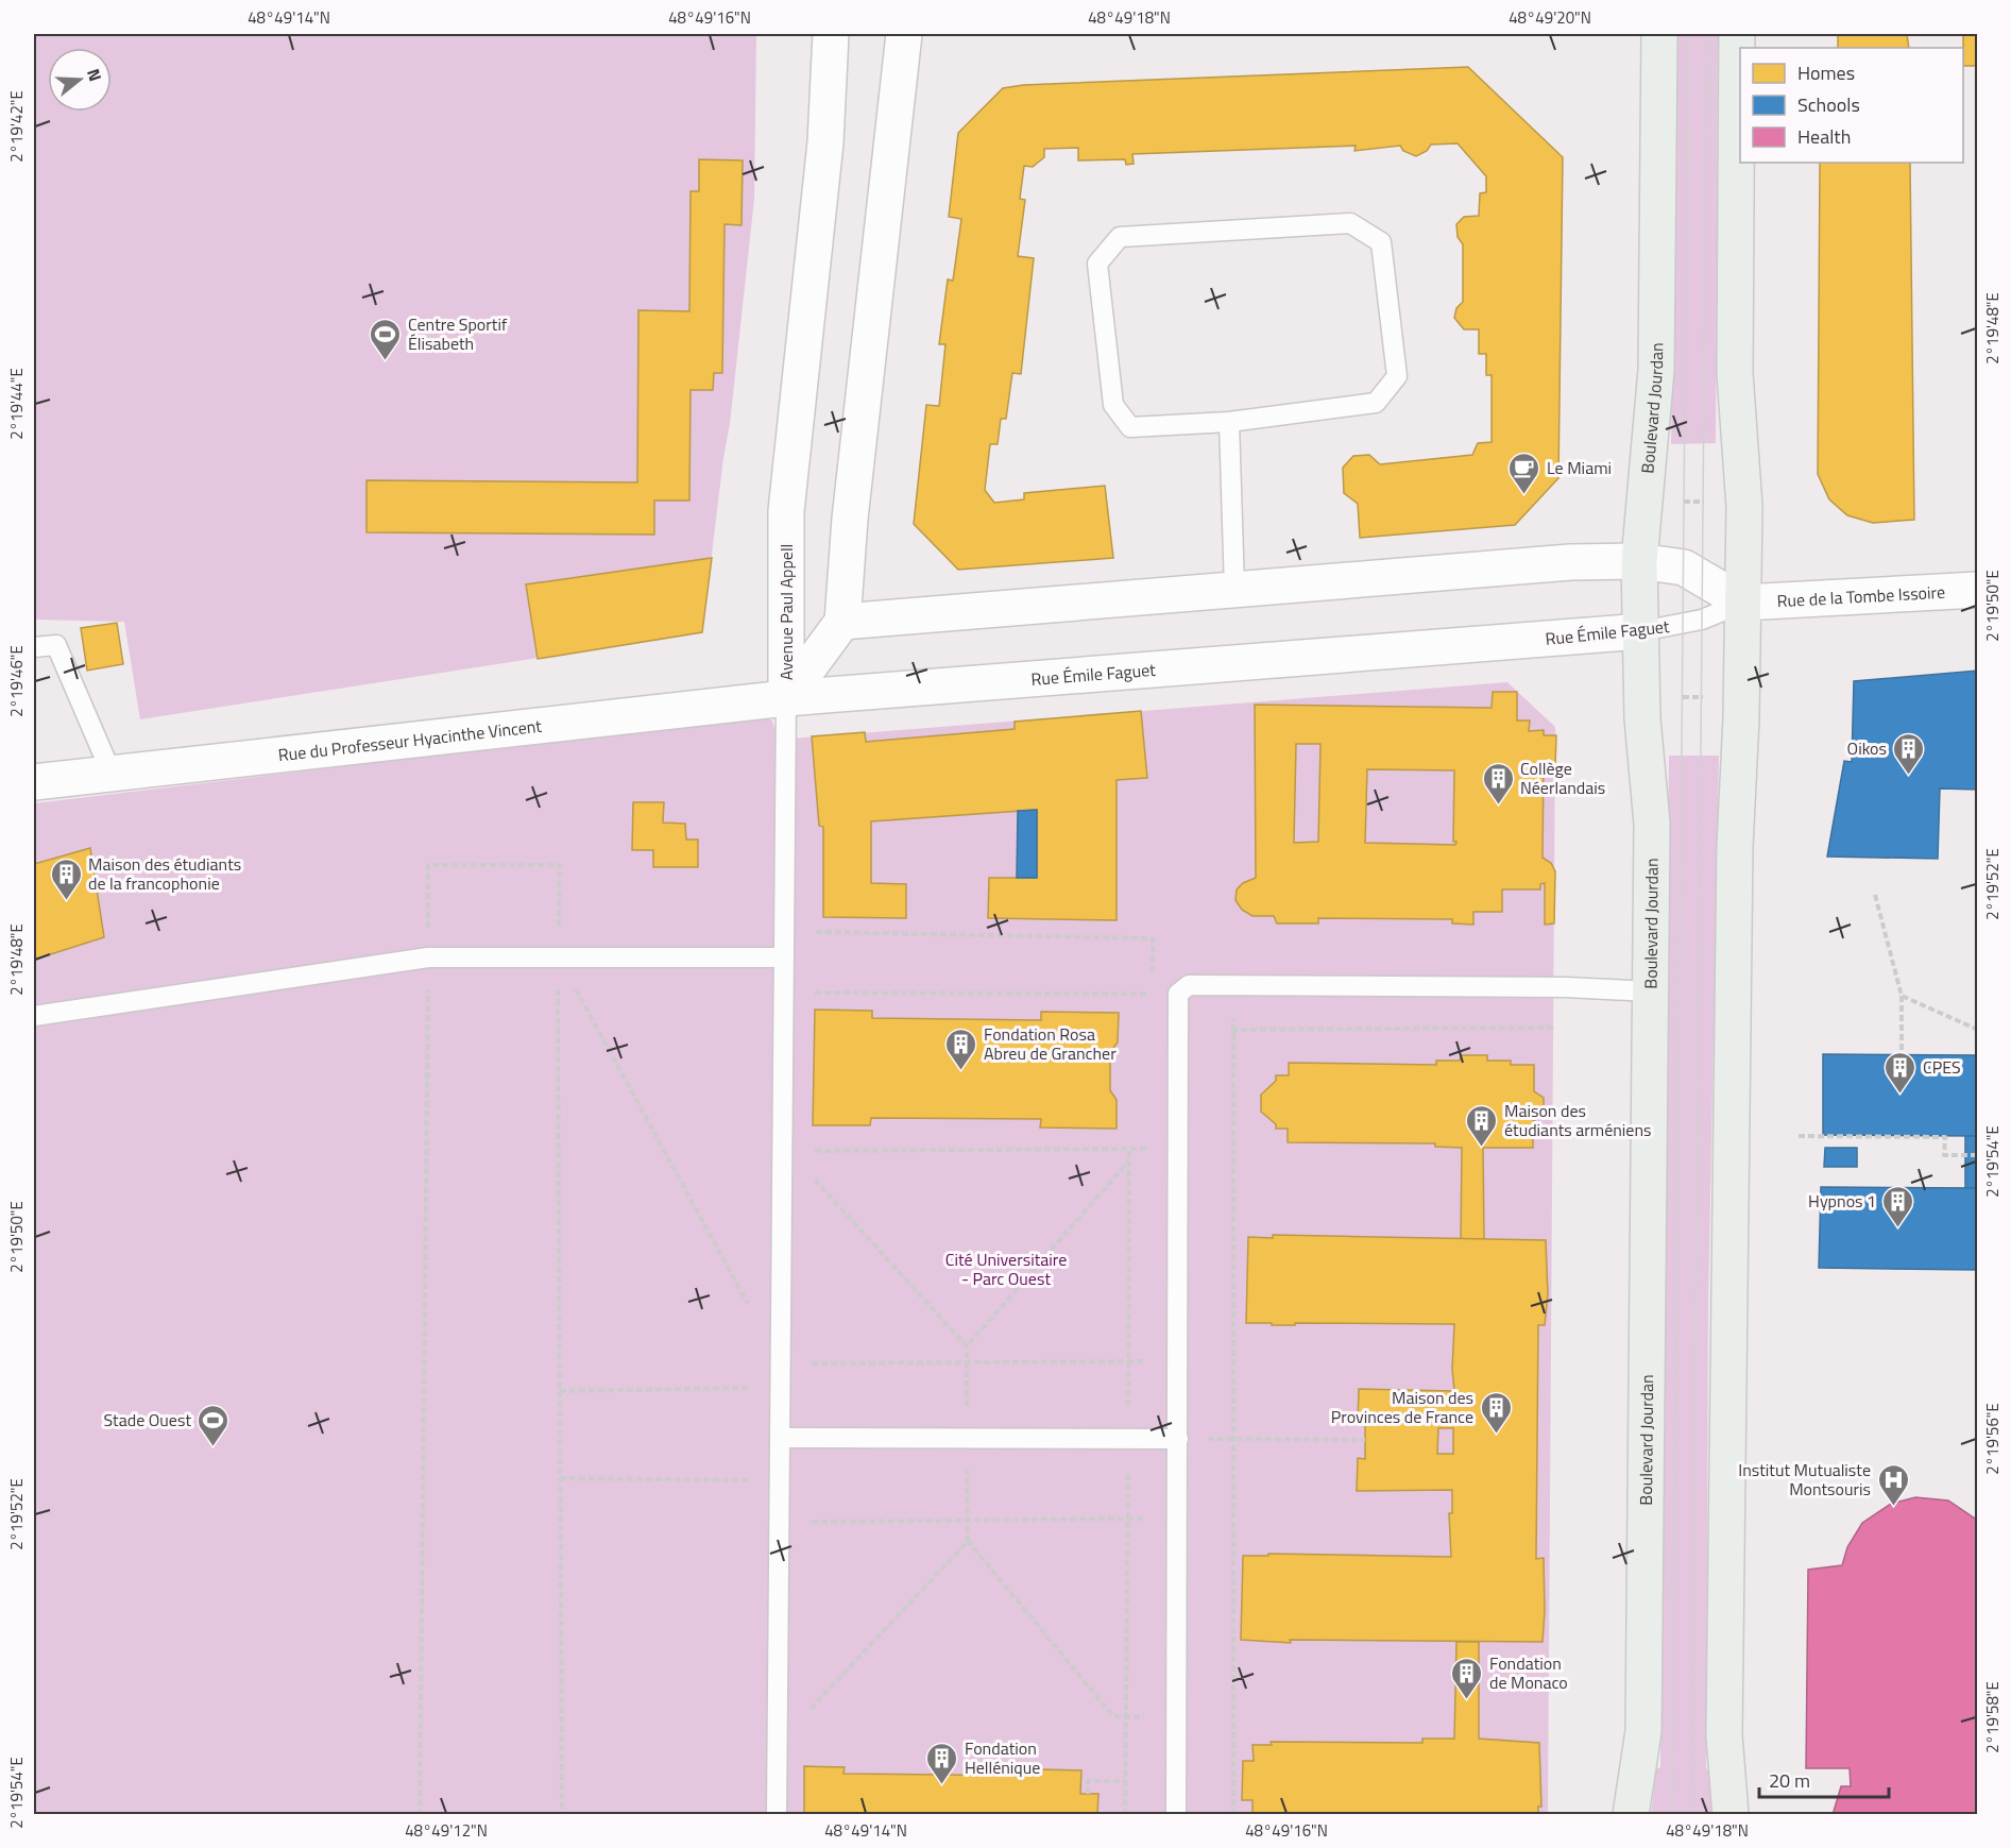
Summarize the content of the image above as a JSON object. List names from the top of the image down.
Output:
{
  "streets": {
    "main road": ["Boulevard Jourdan"],
    "street": [
      "Rue de la Tombe Issoire",
      "Avenue Paul Appell",
      "Rue Émile Faguet",
      "Rue du Professeur Hyacinthe Vincent"
    ]
  },
  "crossings": [
    ["Boulevard Jourdan", "Rue Émile Faguet"],
    ["Rue de la Tombe Issoire", "Rue Émile Faguet"],
    ["Avenue Paul Appell", "Rue Émile Faguet"],
    ["Avenue Paul Appell", "Rue du Professeur Hyacinthe Vincent"],
    ["Rue Émile Faguet", "Rue du Professeur Hyacinthe Vincent"]
  ],
  "parks": ["Cité Universitaire - Parc Ouest"],
  "places": {
    "sports": ["Centre Sportif Élisabeth", "Stade Ouest"],
    "cafe": ["Le Miami"],
    "building": [
      "Oikos",
      "Collège Néerlandais",
      "Maison des étudiants de la francophonie",
      "Fondation Rosa Abreu de Grancher",
      "CPES",
      "Maison des étudiants arméniens",
      "Hypnos 1",
      "Maison des Provinces de France",
      "Fondation de Monaco",
      "Fondation Hellénique"
    ],
    "hospital": ["Institut Mutualiste Montsouris"]
  },
  "legend": ["Homes", "Schools", "Health"],
  "scale_bar": "20 m",
  "north": "right",
  "coordinates": [
    "48°49'14\"N",
    "48°49'16\"N",
    "48°49'18\"N",
    "48°49'20\"N",
    "2°19'42\"E",
    "2°19'48\"E",
    "2°19'44\"E",
    "2°19'50\"E",
    "2°19'46\"E",
    "2°19'52\"E",
    "2°19'54\"E",
    "2°19'56\"E",
    "2°19'58\"E",
    "48°49'12\"N"
  ]
}
